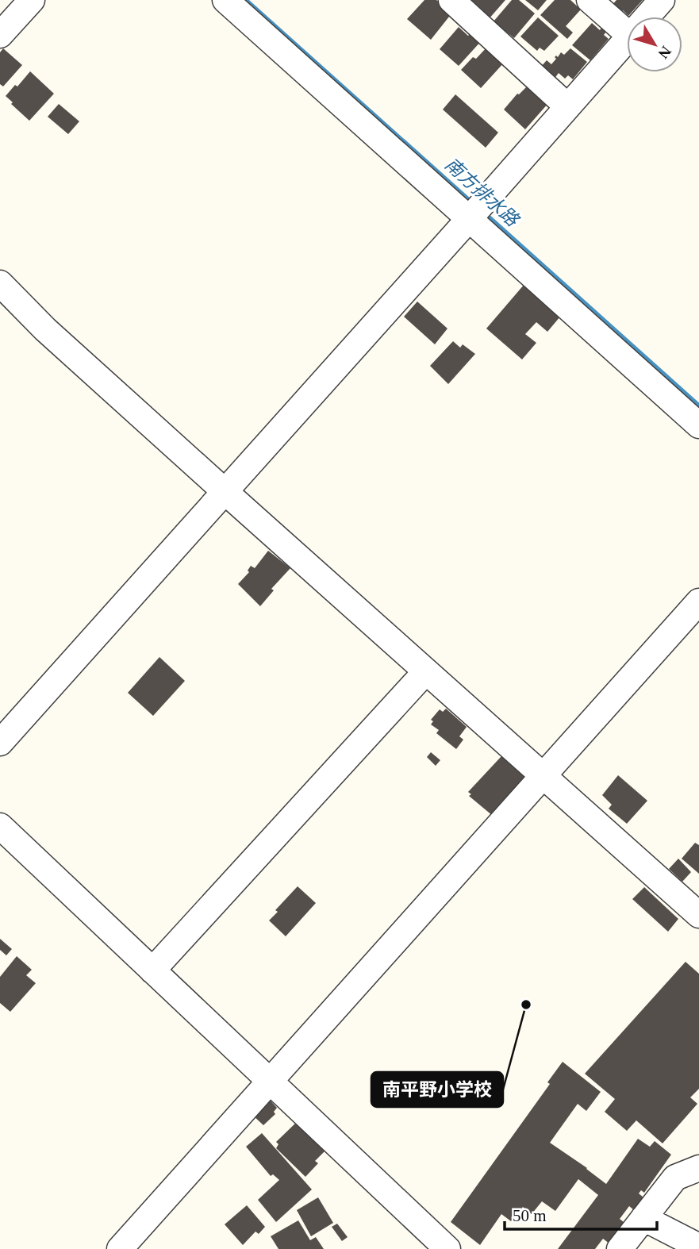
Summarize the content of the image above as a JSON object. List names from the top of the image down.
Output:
{
  "water": ["南方排水路"],
  "places": ["南平野小学校"],
  "scale_bar": "50 m",
  "north": "bottom right"
}
